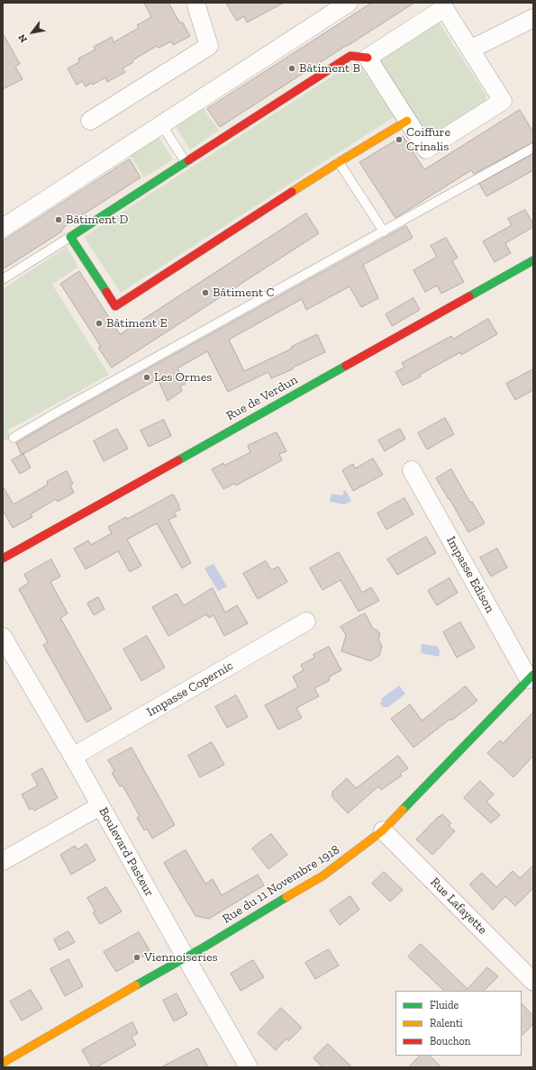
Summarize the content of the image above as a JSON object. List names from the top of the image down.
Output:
{
  "streets": {
    "street": [
      "Rue de Verdun",
      "Impasse Edison",
      "Impasse Copernic",
      "Boulevard Pasteur",
      "Rue du 11 Novembre 1918",
      "Rue Lafayette"
    ]
  },
  "crossings": [
    ["Impasse Edison", "Rue du 11 Novembre 1918"],
    ["Impasse Copernic", "Boulevard Pasteur"],
    ["Boulevard Pasteur", "Rue du 11 Novembre 1918"],
    ["Rue du 11 Novembre 1918", "Rue Lafayette"]
  ],
  "places": [
    "Bâtiment B",
    "Coiffure Crinalis",
    "Bâtiment D",
    "Bâtiment C",
    "Bâtiment E",
    "Les Ormes",
    "Viennoiseries"
  ],
  "legend": ["Fluide", "Ralenti", "Bouchon"],
  "north": "bottom left"
}
